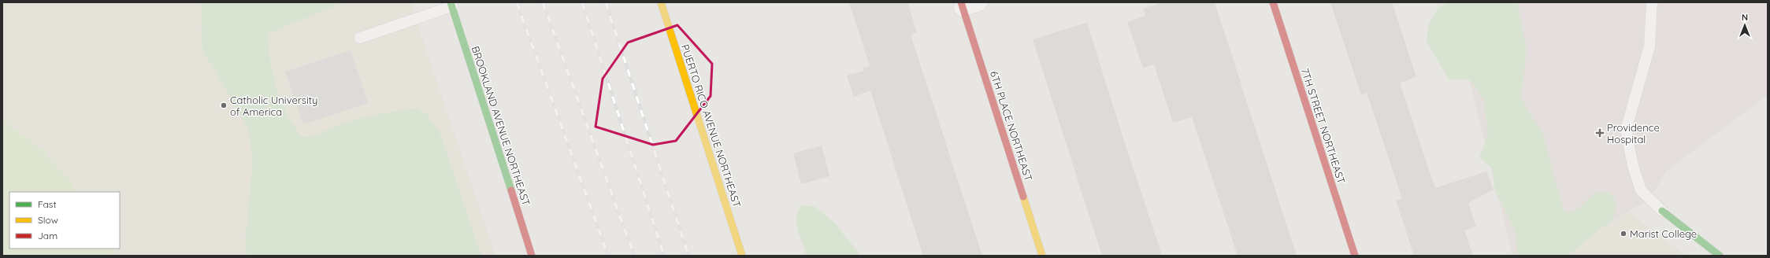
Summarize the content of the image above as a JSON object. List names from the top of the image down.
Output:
{
  "streets": {
    "street": [
      "BROOKLAND AVENUE NORTHEAST",
      "PUERTO RICO AVENUE NORTHEAST",
      "6TH PLACE NORTHEAST",
      "7TH STREET NORTHEAST"
    ]
  },
  "places": {
    "other": ["Catholic University of America", "Marist College"],
    "health": ["Providence Hospital"]
  },
  "legend": ["Fast", "Slow", "Jam"],
  "north": "top"
}
